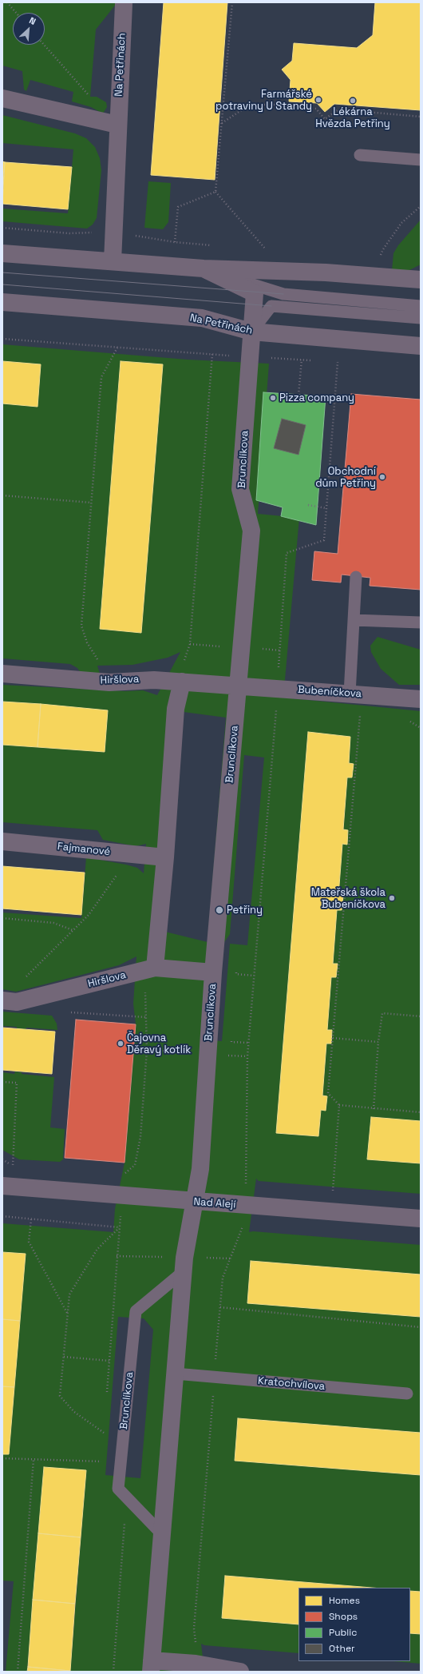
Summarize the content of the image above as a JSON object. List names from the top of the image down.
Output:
{
  "streets": {
    "street": [
      "Na Petřinách",
      "Brunclíkova",
      "Hiršlova",
      "Bubeníčkova",
      "Fajmanové",
      "Nad Alejí"
    ],
    "lane": ["Kratochvílova"]
  },
  "crossings": [
    ["Na Petřinách", "Brunclíkova"],
    ["Brunclíkova", "Hiršlova"],
    ["Brunclíkova", "Bubeníčkova"],
    ["Brunclíkova", "Nad Alejí"],
    ["Brunclíkova", "Kratochvílova"],
    ["Hiršlova", "Bubeníčkova"]
  ],
  "places": [
    "Farmářské potraviny U Standy",
    "Lékárna Hvězda Petřiny",
    "Pizza company",
    "Obchodní dům Petřiny",
    "Mateřská škola Bubeníčkova",
    "Petřiny",
    "Čajovna Děravý kotlík"
  ],
  "legend": [
    "Homes",
    "Shops",
    "Public",
    "Other"
  ],
  "north": "top right"
}
